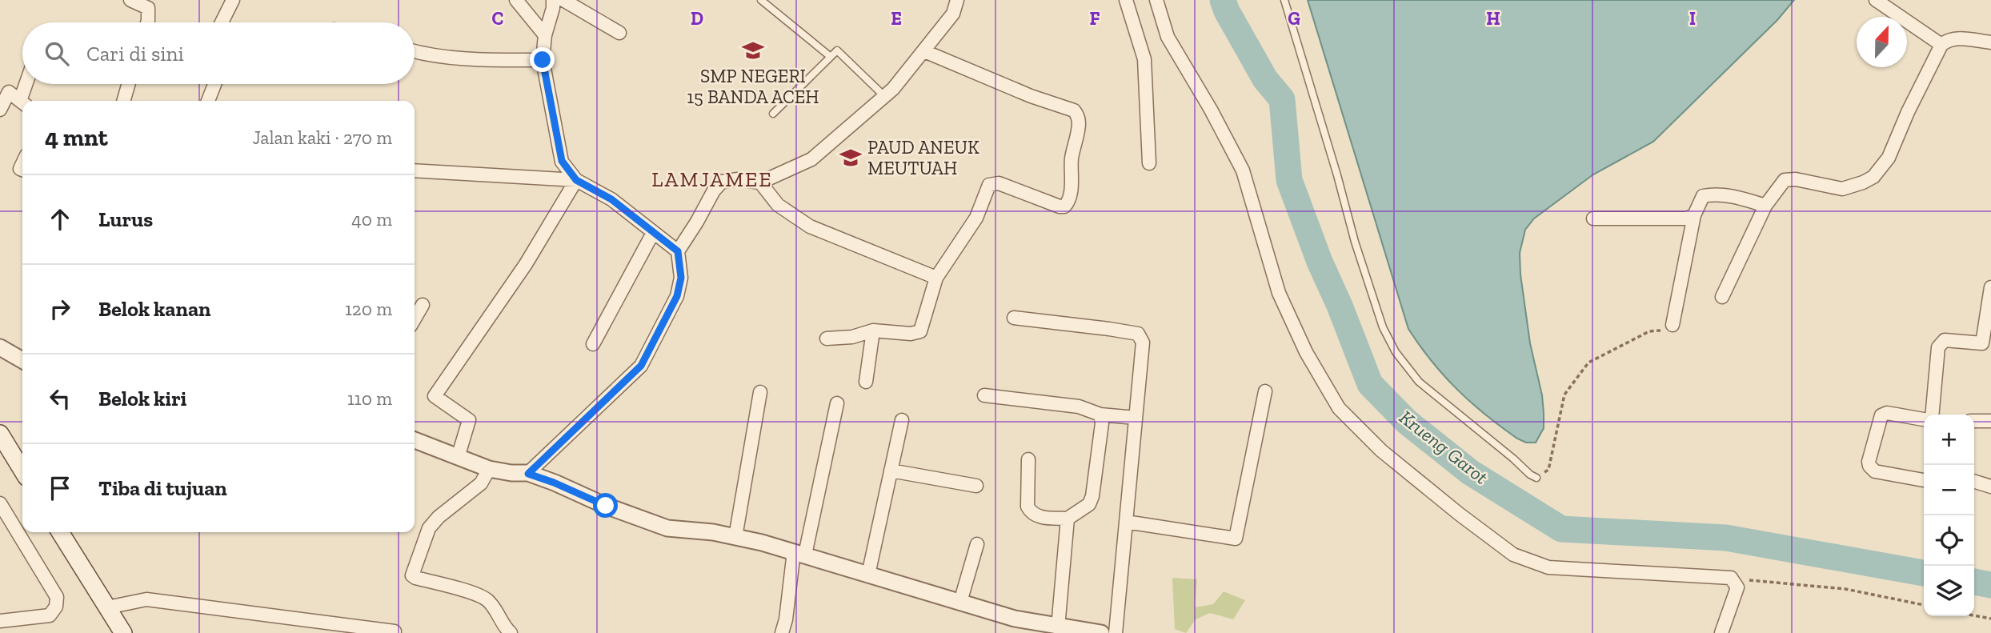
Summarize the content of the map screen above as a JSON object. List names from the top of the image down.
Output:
{
  "districts": ["LAMJAMEE"],
  "water": ["Krueng Garot"],
  "places": {
    "school or university": ["SMP NEGERI 15 BANDA ACEH", "PAUD ANEUK MEUTUAH"]
  },
  "north": "top",
  "page": {
    "search": "Cari di sini",
    "heading": ["4 mnt", "Jalan kaki · 270 m"],
    "list": [
      ["Lurus", "40 m"],
      ["Belok kanan", "120 m"],
      ["Belok kiri", "110 m"],
      "Tiba di tujuan"
    ],
    "map_buttons": ["+", "−"]
  },
  "grid": {
    "columns": [
      "C",
      "D",
      "E",
      "F",
      "G",
      "H",
      "I"
    ]
  }
}
